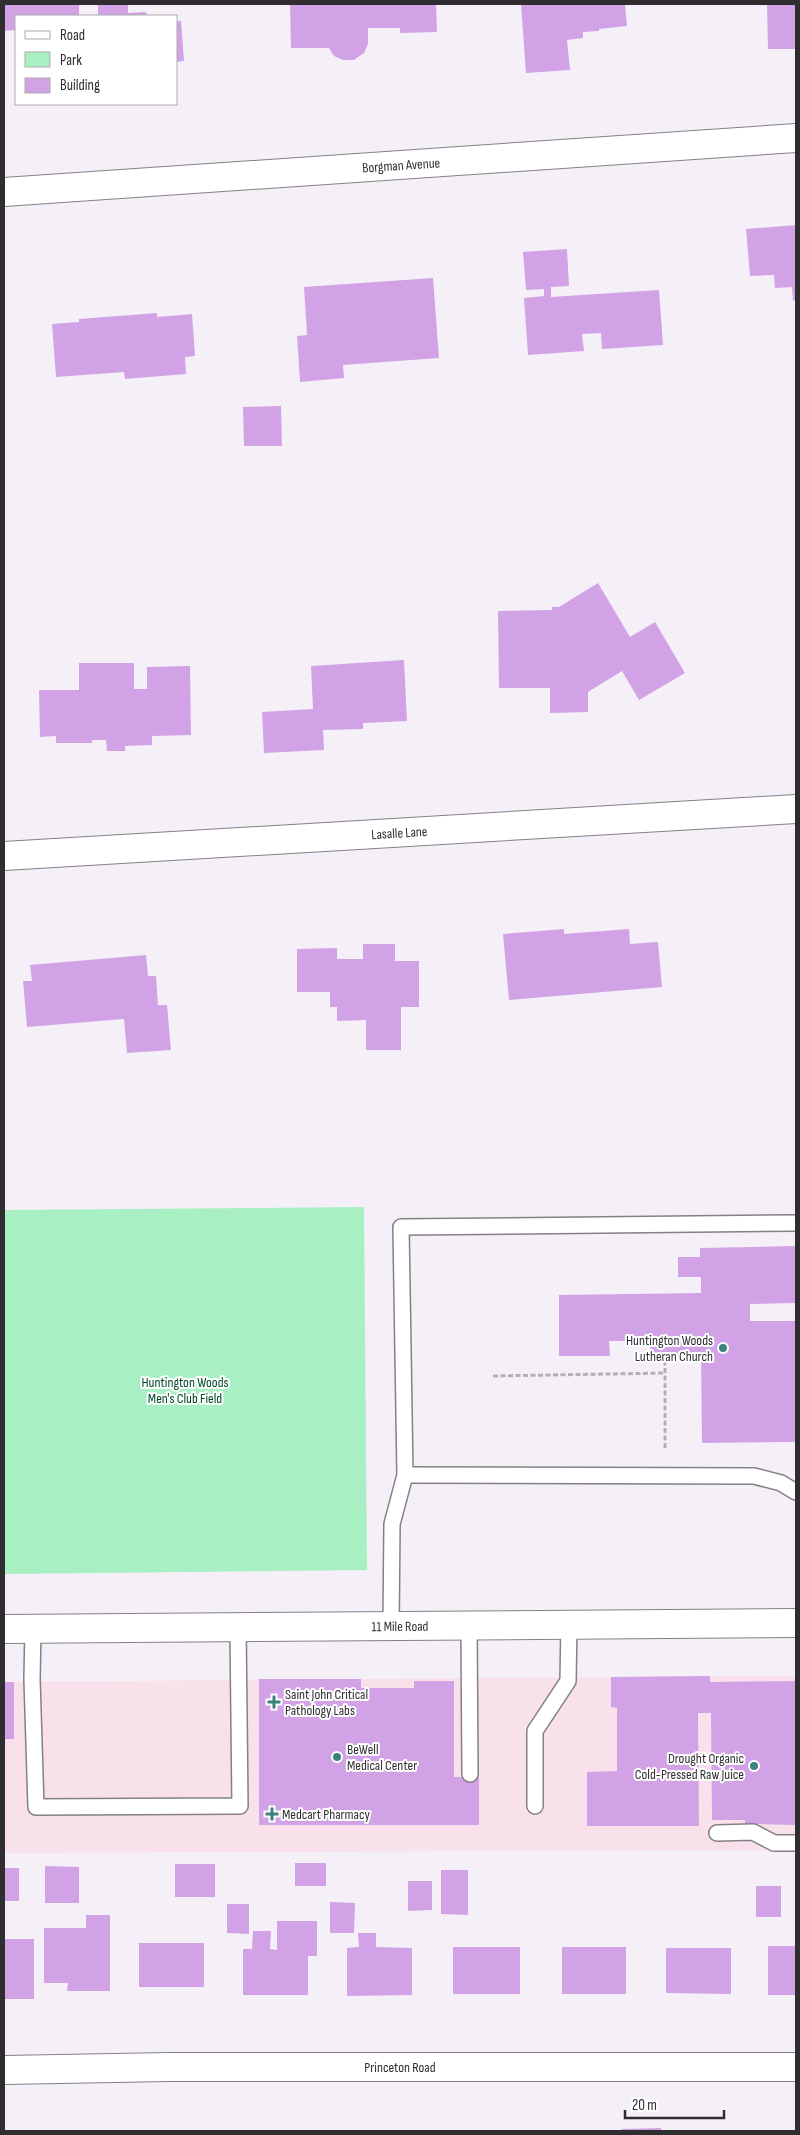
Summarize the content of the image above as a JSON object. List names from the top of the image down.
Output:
{
  "streets": {
    "street": [
      "Borgman Avenue",
      "Lasalle Lane",
      "11 Mile Road",
      "Princeton Road"
    ]
  },
  "parks": ["Huntington Woods Men's Club Field"],
  "places": {
    "other": ["Huntington Woods Lutheran Church", "BeWell Medical Center", "Drought Organic Cold-Pressed Raw Juice"],
    "health": ["Saint John Critical Pathology Labs", "Medcart Pharmacy"]
  },
  "legend": ["Road", "Park", "Building"],
  "scale_bar": "20 m"
}
